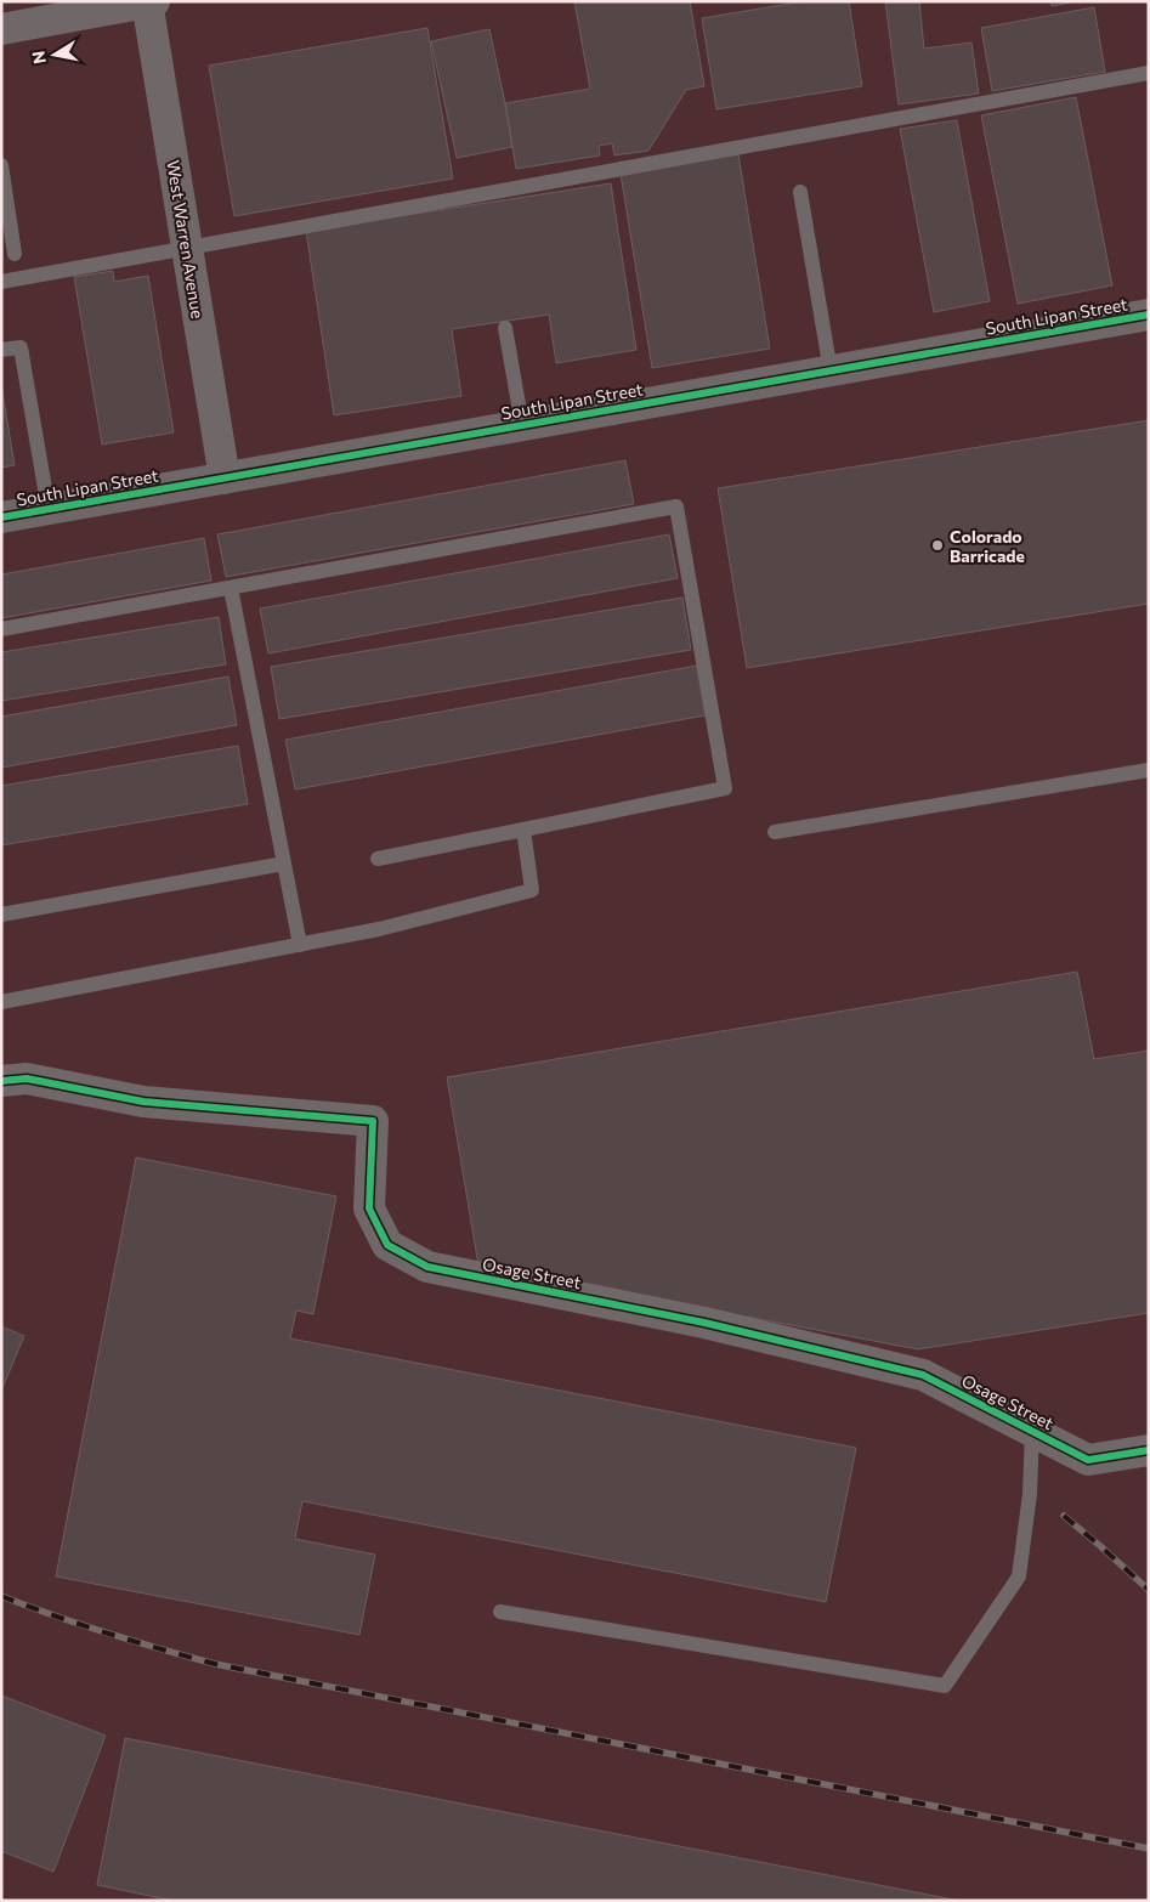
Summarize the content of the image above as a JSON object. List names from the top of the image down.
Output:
{
  "streets": {
    "street": ["West Warren Avenue", "South Lipan Street", "Osage Street"]
  },
  "crossings": [
    ["West Warren Avenue", "South Lipan Street"]
  ],
  "places": ["Colorado Barricade"],
  "north": "left"
}
